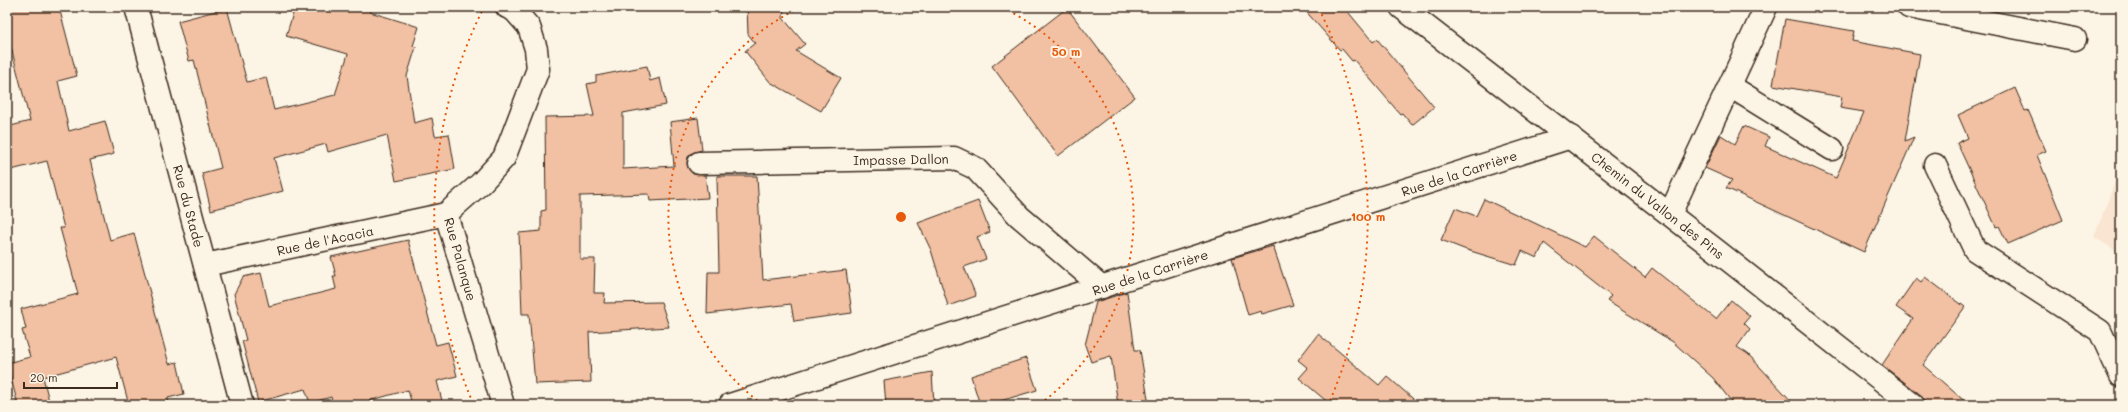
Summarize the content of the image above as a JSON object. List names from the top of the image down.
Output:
{
  "streets": {
    "street": [
      "Impasse Dallon",
      "Rue de la Carrière",
      "Chemin du Vallon des Pins",
      "Rue du Stade",
      "Rue de l'Acacia",
      "Rue Palanque"
    ]
  },
  "crossings": [
    ["Impasse Dallon", "Rue de la Carrière"],
    ["Rue de la Carrière", "Chemin du Vallon des Pins"],
    ["Rue du Stade", "Rue de l'Acacia"],
    ["Rue de l'Acacia", "Rue Palanque"]
  ],
  "scale_bar": "20 m",
  "rings": ["50 m", "100 m"]
}
